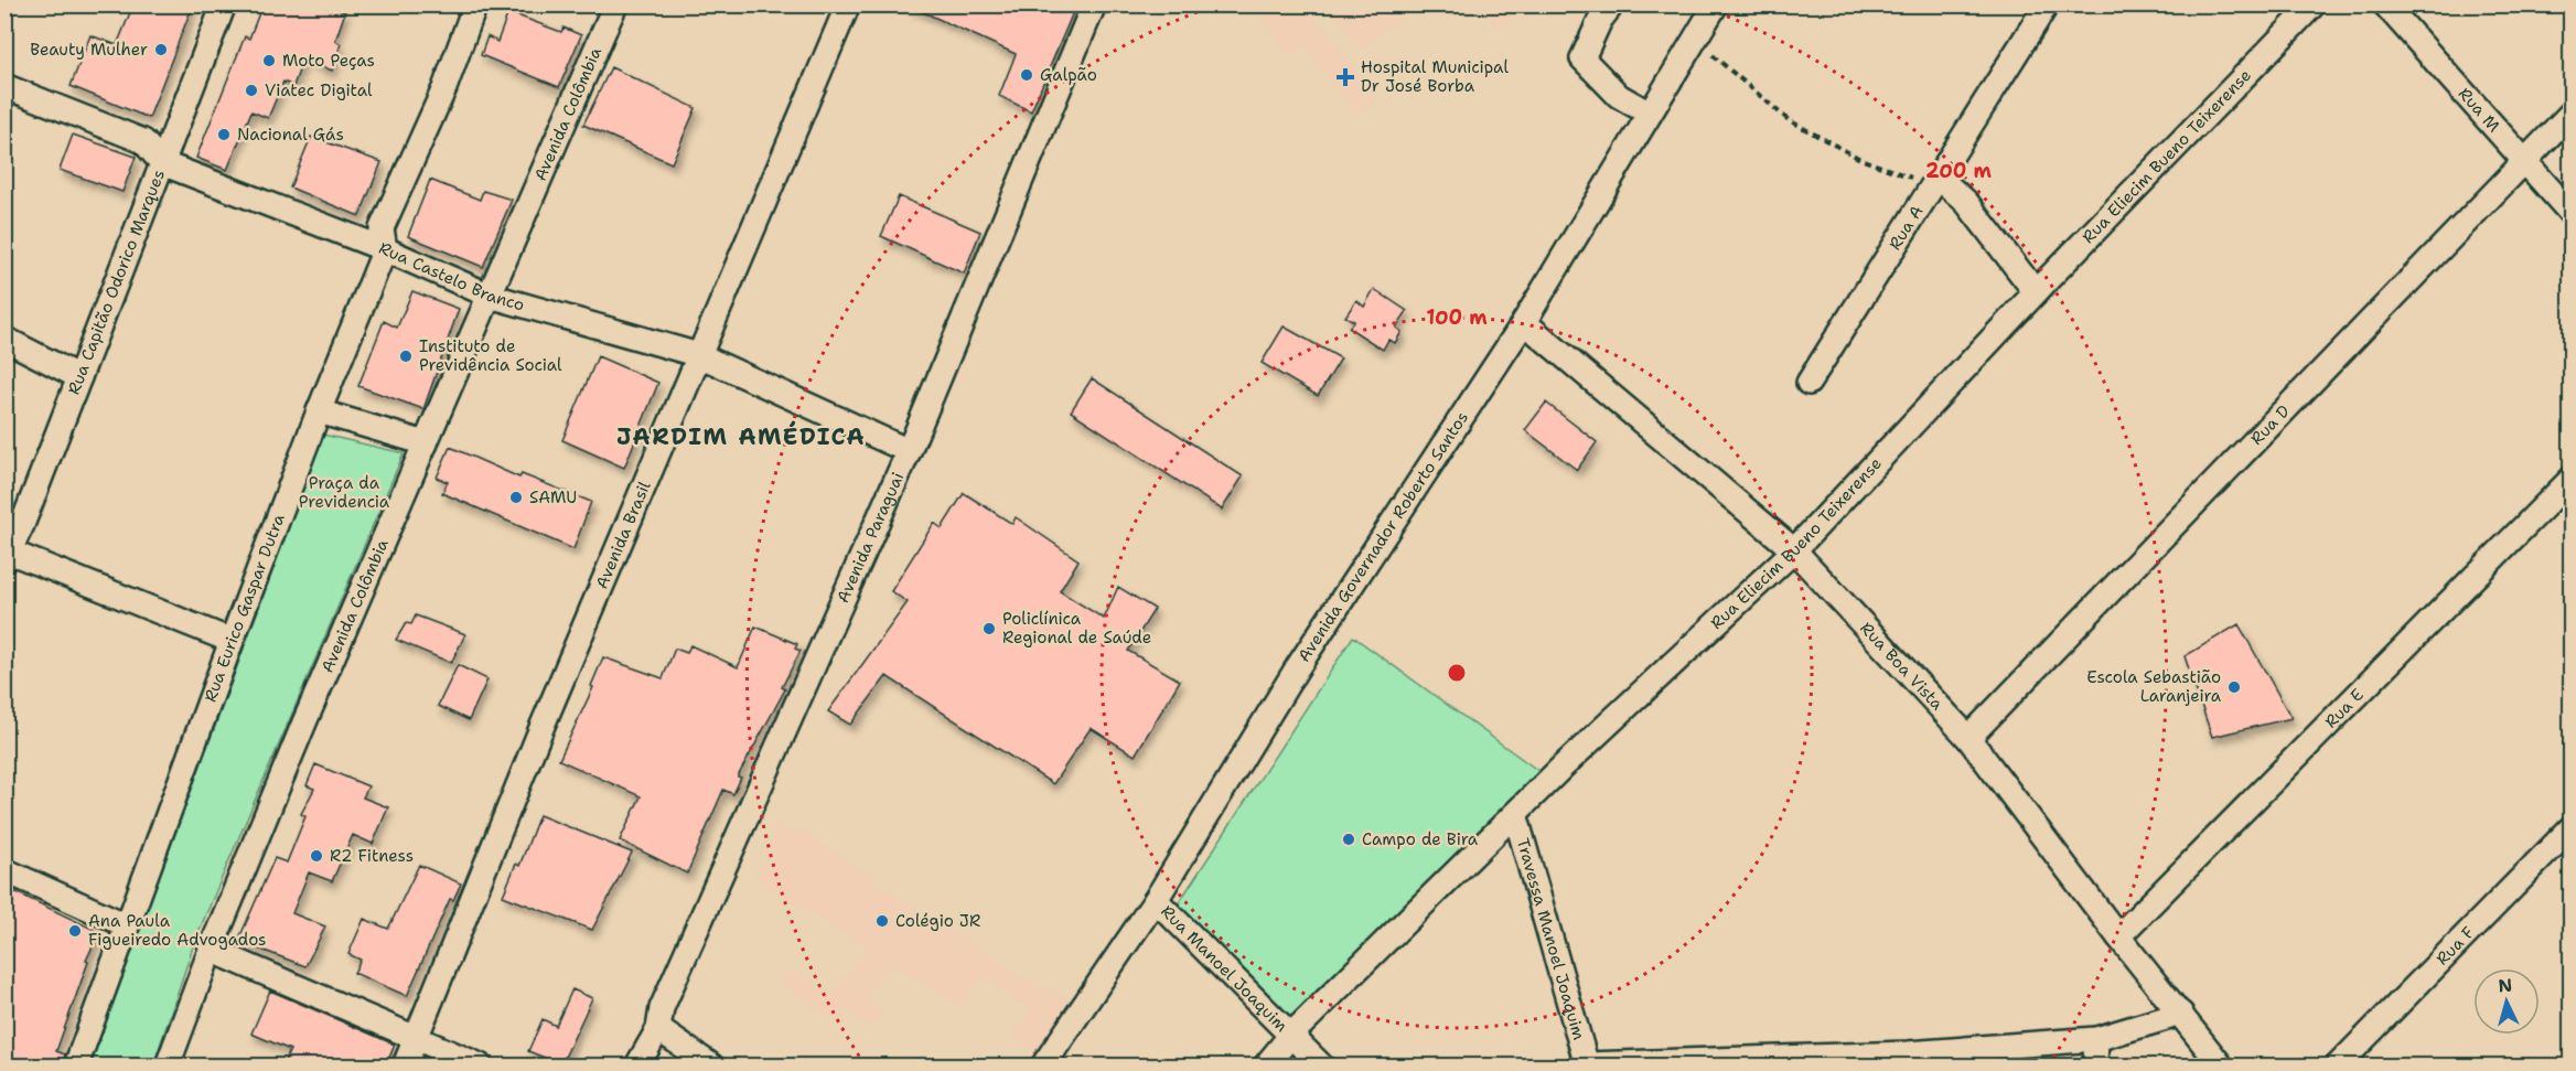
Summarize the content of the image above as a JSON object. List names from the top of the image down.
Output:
{
  "streets": {
    "street": [
      "Rua M",
      "Avenida Colômbia",
      "Rua Eliecim Bueno Teixerense",
      "Rua A",
      "Rua Castelo Branco",
      "Rua Capitão Odorico Marques",
      "Rua D",
      "Avenida Brasil",
      "Avenida Paraguai",
      "Avenida Governador Roberto Santos",
      "Rua Eurico Gaspar Dutra",
      "Rua Boa Vista",
      "Rua E",
      "Travessa Manoel Joaquim",
      "Rua F",
      "Rua Manoel Joaquim"
    ]
  },
  "crossings": [
    ["Rua M", "Rua D"],
    ["Avenida Colômbia", "Rua Castelo Branco"],
    ["Rua Eliecim Bueno Teixerense", "Rua Boa Vista"],
    ["Rua Eliecim Bueno Teixerense", "Travessa Manoel Joaquim"],
    ["Rua Eliecim Bueno Teixerense", "Rua Manoel Joaquim"],
    ["Rua Castelo Branco", "Rua Capitão Odorico Marques"],
    ["Rua Castelo Branco", "Avenida Brasil"],
    ["Rua Castelo Branco", "Avenida Paraguai"],
    ["Rua Castelo Branco", "Rua Eurico Gaspar Dutra"],
    ["Rua D", "Rua Boa Vista"],
    ["Avenida Governador Roberto Santos", "Rua Boa Vista"],
    ["Avenida Governador Roberto Santos", "Rua Manoel Joaquim"],
    ["Rua Boa Vista", "Rua E"]
  ],
  "districts": ["JARDIM AMÉDICA"],
  "parks": ["Praça da Previdencia"],
  "places": {
    "other": [
      "Beauty Mulher",
      "Moto Peças",
      "Galpão",
      "Viatec Digital",
      "Nacional Gás",
      "Instituto de Previdência Social",
      "SAMU",
      "Policlínica Regional de Saúde",
      "Escola Sebastião Laranjeira",
      "Campo de Bira",
      "R2 Fitness",
      "Colégio JR",
      "Ana Paula Figueiredo Advogados"
    ],
    "health": ["Hospital Municipal Dr José Borba"]
  },
  "north": "top",
  "rings": ["200 m", "100 m"]
}
